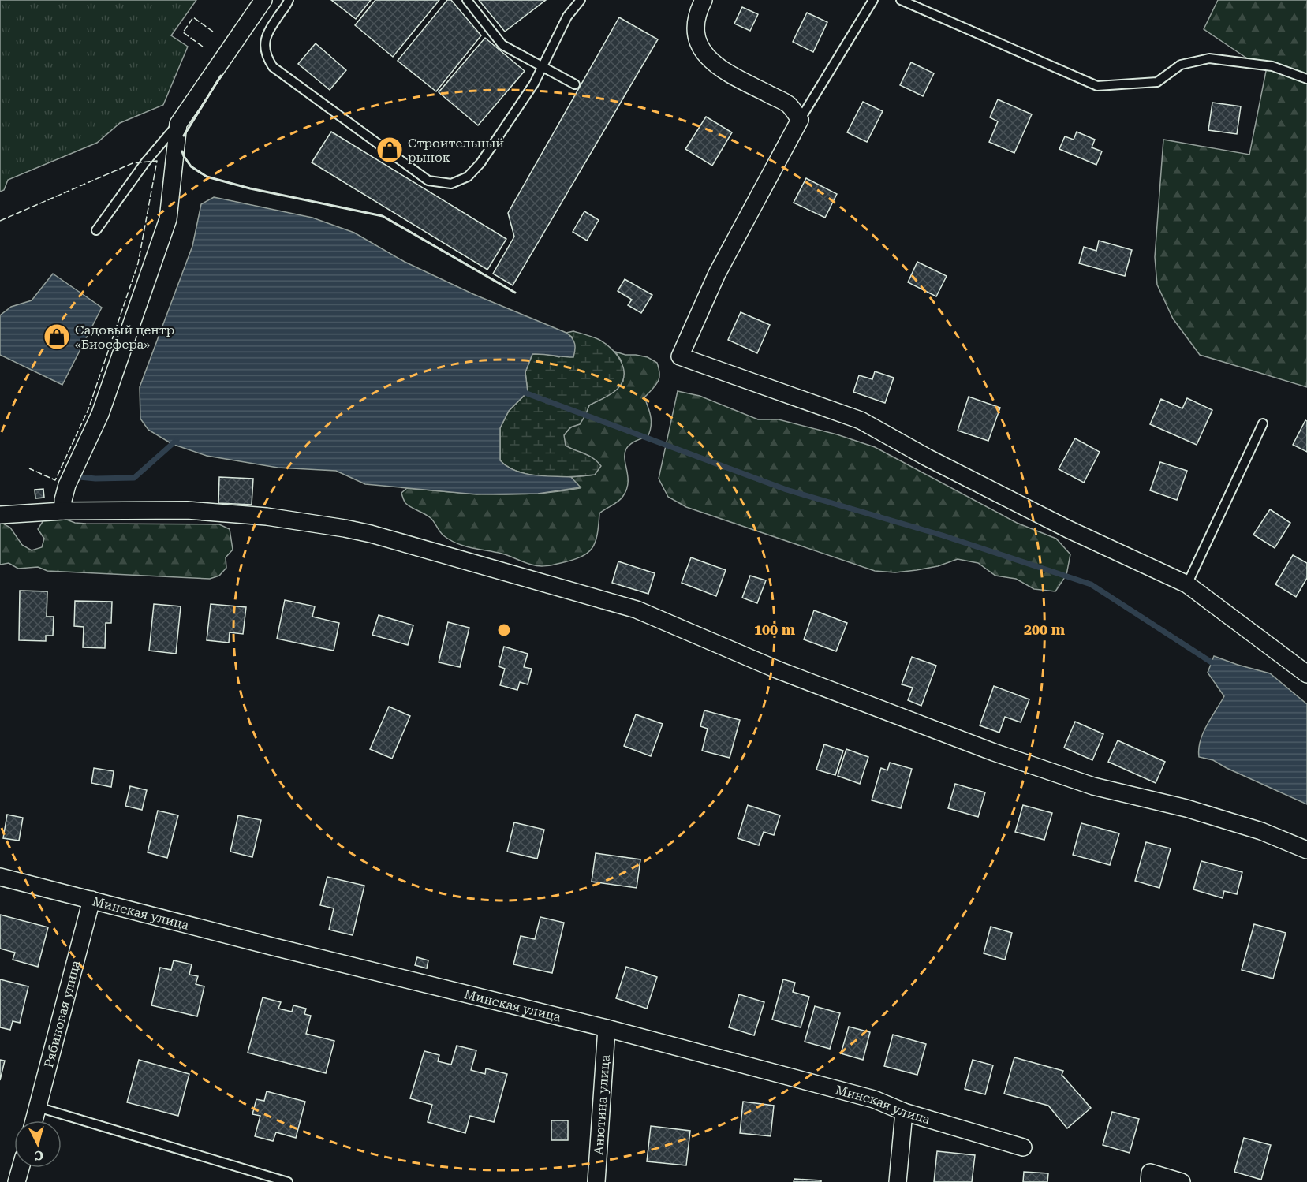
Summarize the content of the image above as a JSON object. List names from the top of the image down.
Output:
{
  "streets": {
    "street": ["Минская улица", "Рябиновая улица", "Анютина улица"]
  },
  "crossings": [
    ["Минская улица", "Рябиновая улица"],
    ["Минская улица", "Анютина улица"]
  ],
  "places": {
    "shop": ["Строительный рынок", "Садовый центр «Биосфера»"]
  },
  "north": "bottom",
  "rings": ["100 m", "200 m"]
}
